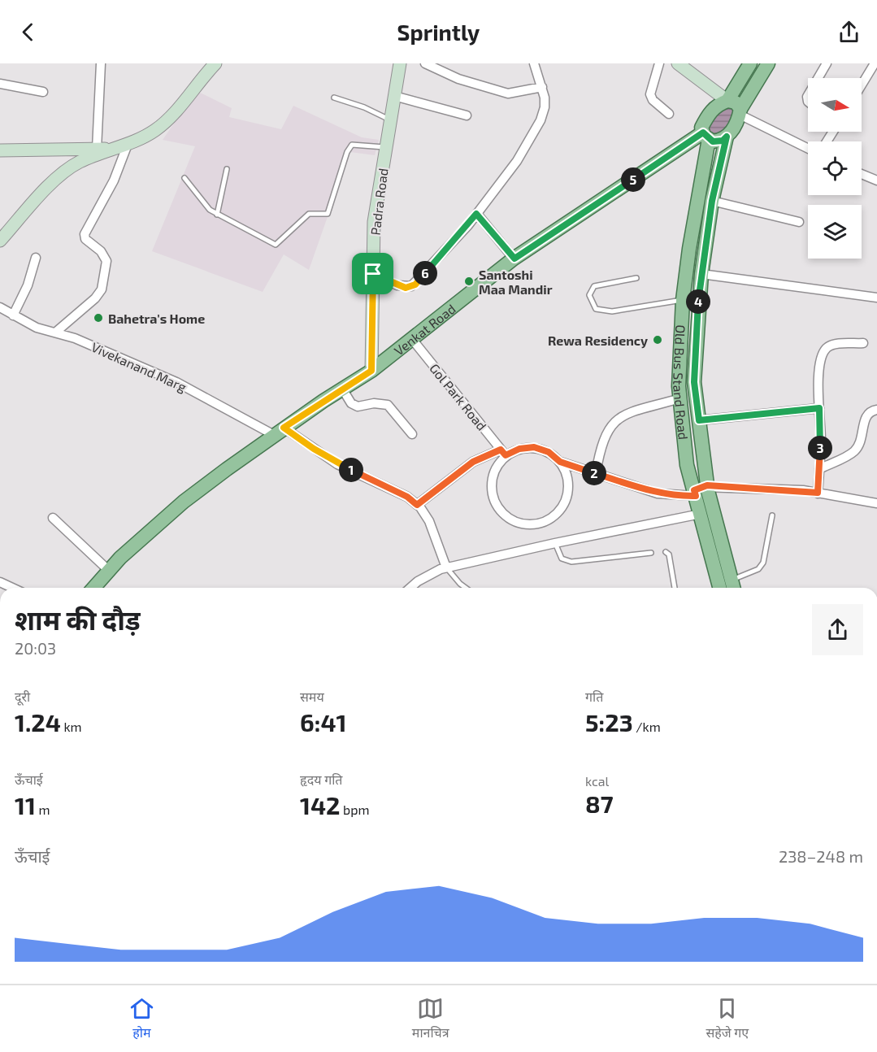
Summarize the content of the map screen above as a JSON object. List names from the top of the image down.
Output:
{
  "streets": {
    "main road": ["Venkat Road", "Old Bus Stand Road"],
    "street": ["Padra Road", "Vivekanand Marg", "Gol Park Road"]
  },
  "crossings": [
    ["Padra Road", "Venkat Road"],
    ["Venkat Road", "Vivekanand Marg"],
    ["Venkat Road", "Old Bus Stand Road"],
    ["Venkat Road", "Gol Park Road"]
  ],
  "places": ["Santoshi Maa Mandir", "Bahetra's Home", "Rewa Residency"],
  "north": "right",
  "page": {
    "header": "Sprintly",
    "pins": [
      "5",
      "6",
      "4",
      "3",
      "1",
      "2"
    ],
    "heading": ["शाम की दौड़", "20:03"],
    "stats": [
      ["दूरी", "1.24 km"],
      ["समय", "6:41"],
      ["गति", "5:23 /km"],
      ["ऊँचाई", "11 m"],
      ["हृदय गति", "142 bpm"],
      ["kcal", "87"]
    ],
    "chart": ["ऊँचाई", "238–248 m"],
    "tabs": ["होम", "मानचित्र", "सहेजे गए"]
  }
}
